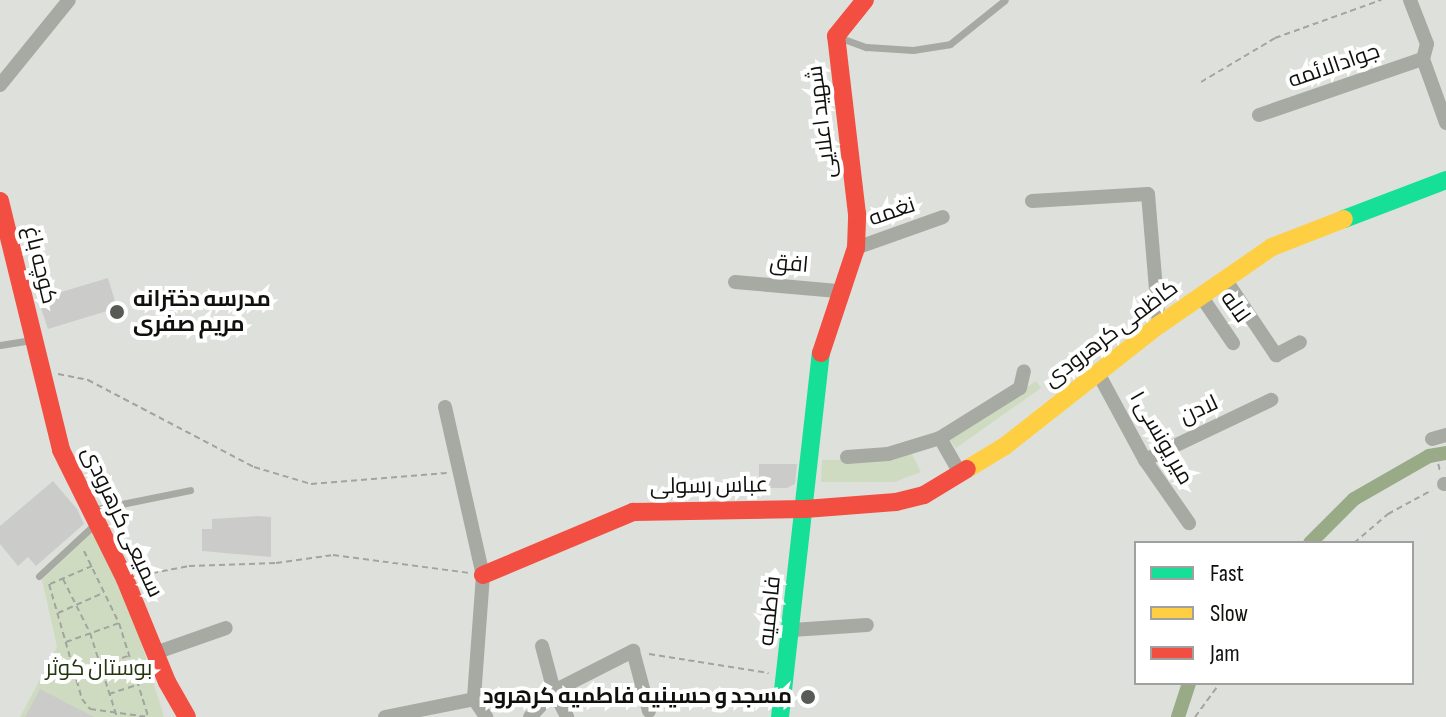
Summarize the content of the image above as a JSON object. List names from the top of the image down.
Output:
{
  "streets": {
    "street": [
      "جوادالائمه",
      "شهید اعلایی",
      "نغمه",
      "افق",
      "کوچه باغ",
      "لاله",
      "کاظمی کرهرودی",
      "لادن",
      "میر یونسی ۱",
      "عباس رسولی",
      "سمیعی کرهرودی",
      "فاطمیه"
    ]
  },
  "crossings": [
    ["شهید اعلایی", "نغمه"],
    ["شهید اعلایی", "فاطمیه"],
    ["نغمه", "فاطمیه"],
    ["افق", "فاطمیه"],
    ["کوچه باغ", "سمیعی کرهرودی"],
    ["لاله", "کاظمی کرهرودی"],
    ["کاظمی کرهرودی", "میر یونسی ۱"],
    ["کاظمی کرهرودی", "عباس رسولی"],
    ["کاظمی کرهرودی", "فاطمیه"],
    ["لادن", "میر یونسی ۱"],
    ["عباس رسولی", "فاطمیه"]
  ],
  "parks": ["بوستان کوثر"],
  "places": ["مدرسه دخترانه مریم صفری", "مسجد و حسینیه فاطمیه کرهرود"],
  "legend": ["Fast", "Slow", "Jam"]
}
